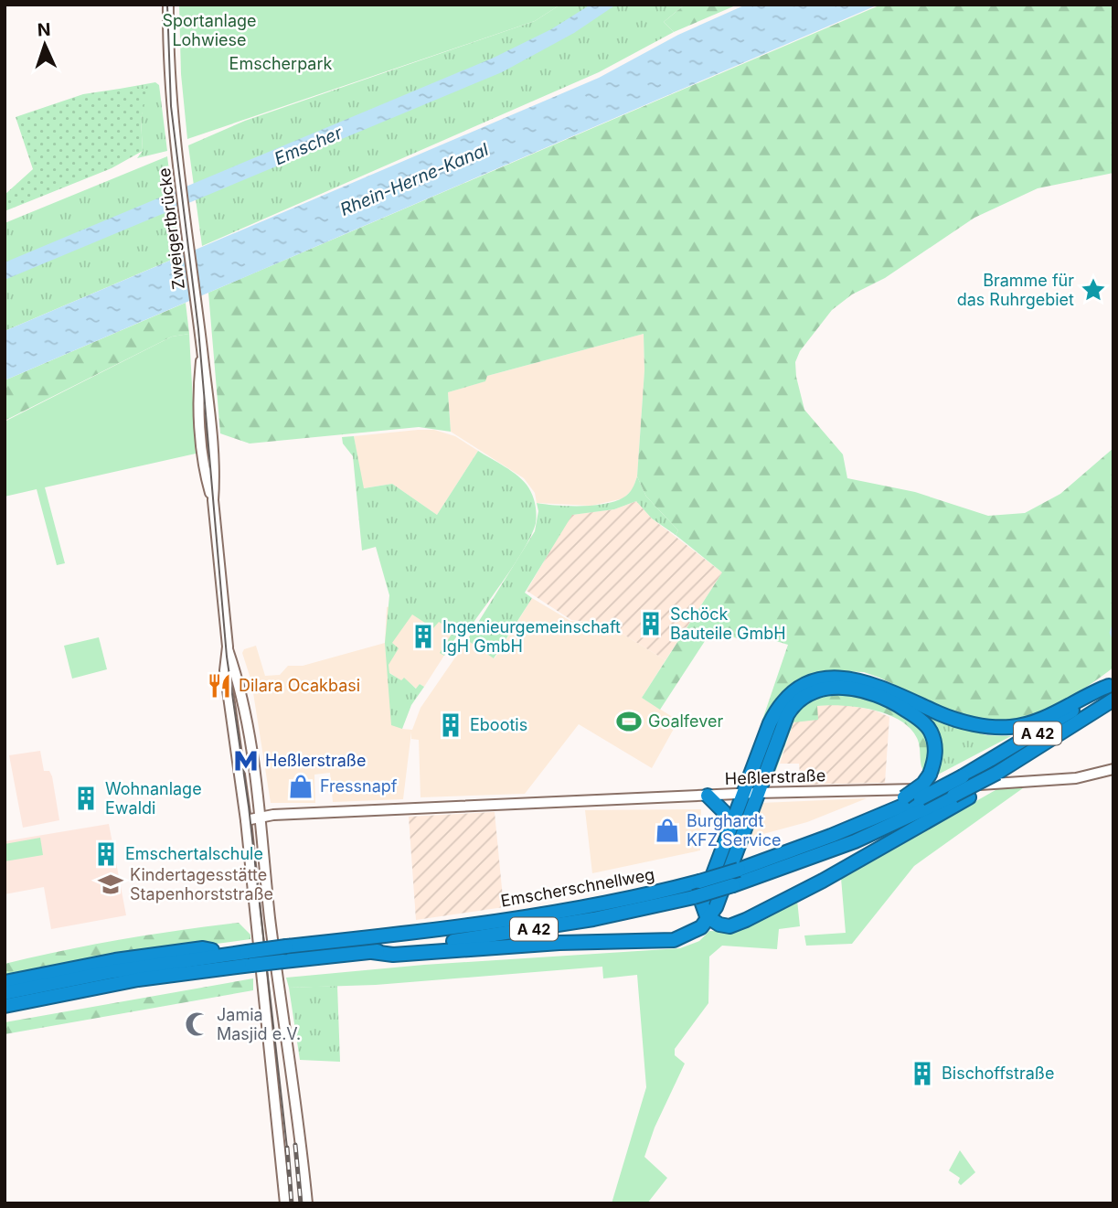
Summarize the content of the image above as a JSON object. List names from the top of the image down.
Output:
{
  "streets": {
    "highway": ["A 42", "Emscherschnellweg"],
    "main road": ["Zweigertbrücke", "Heßlerstraße"]
  },
  "water": ["Emscher", "Rhein-Herne-Kanal"],
  "parks": ["Sportanlage Lohwiese", "Emscherpark"],
  "places": {
    "place": ["Bramme für das Ruhrgebiet"],
    "building": [
      "Schöck Bauteile GmbH",
      "Ingenieurgemeinschaft IgH GmbH",
      "Ebootis",
      "Wohnanlage Ewaldi",
      "Emschertalschule",
      "Bischoffstraße"
    ],
    "restaurant": ["Dilara Ocakbasi"],
    "sports": ["Goalfever"],
    "metro station": ["Heßlerstraße"],
    "shop": ["Fressnapf", "Burghardt KFZ Service"],
    "school or university": ["Kindertagesstätte Stapenhorststraße"],
    "mosque": ["Jamia Masjid e.V."]
  },
  "north": "top"
}
